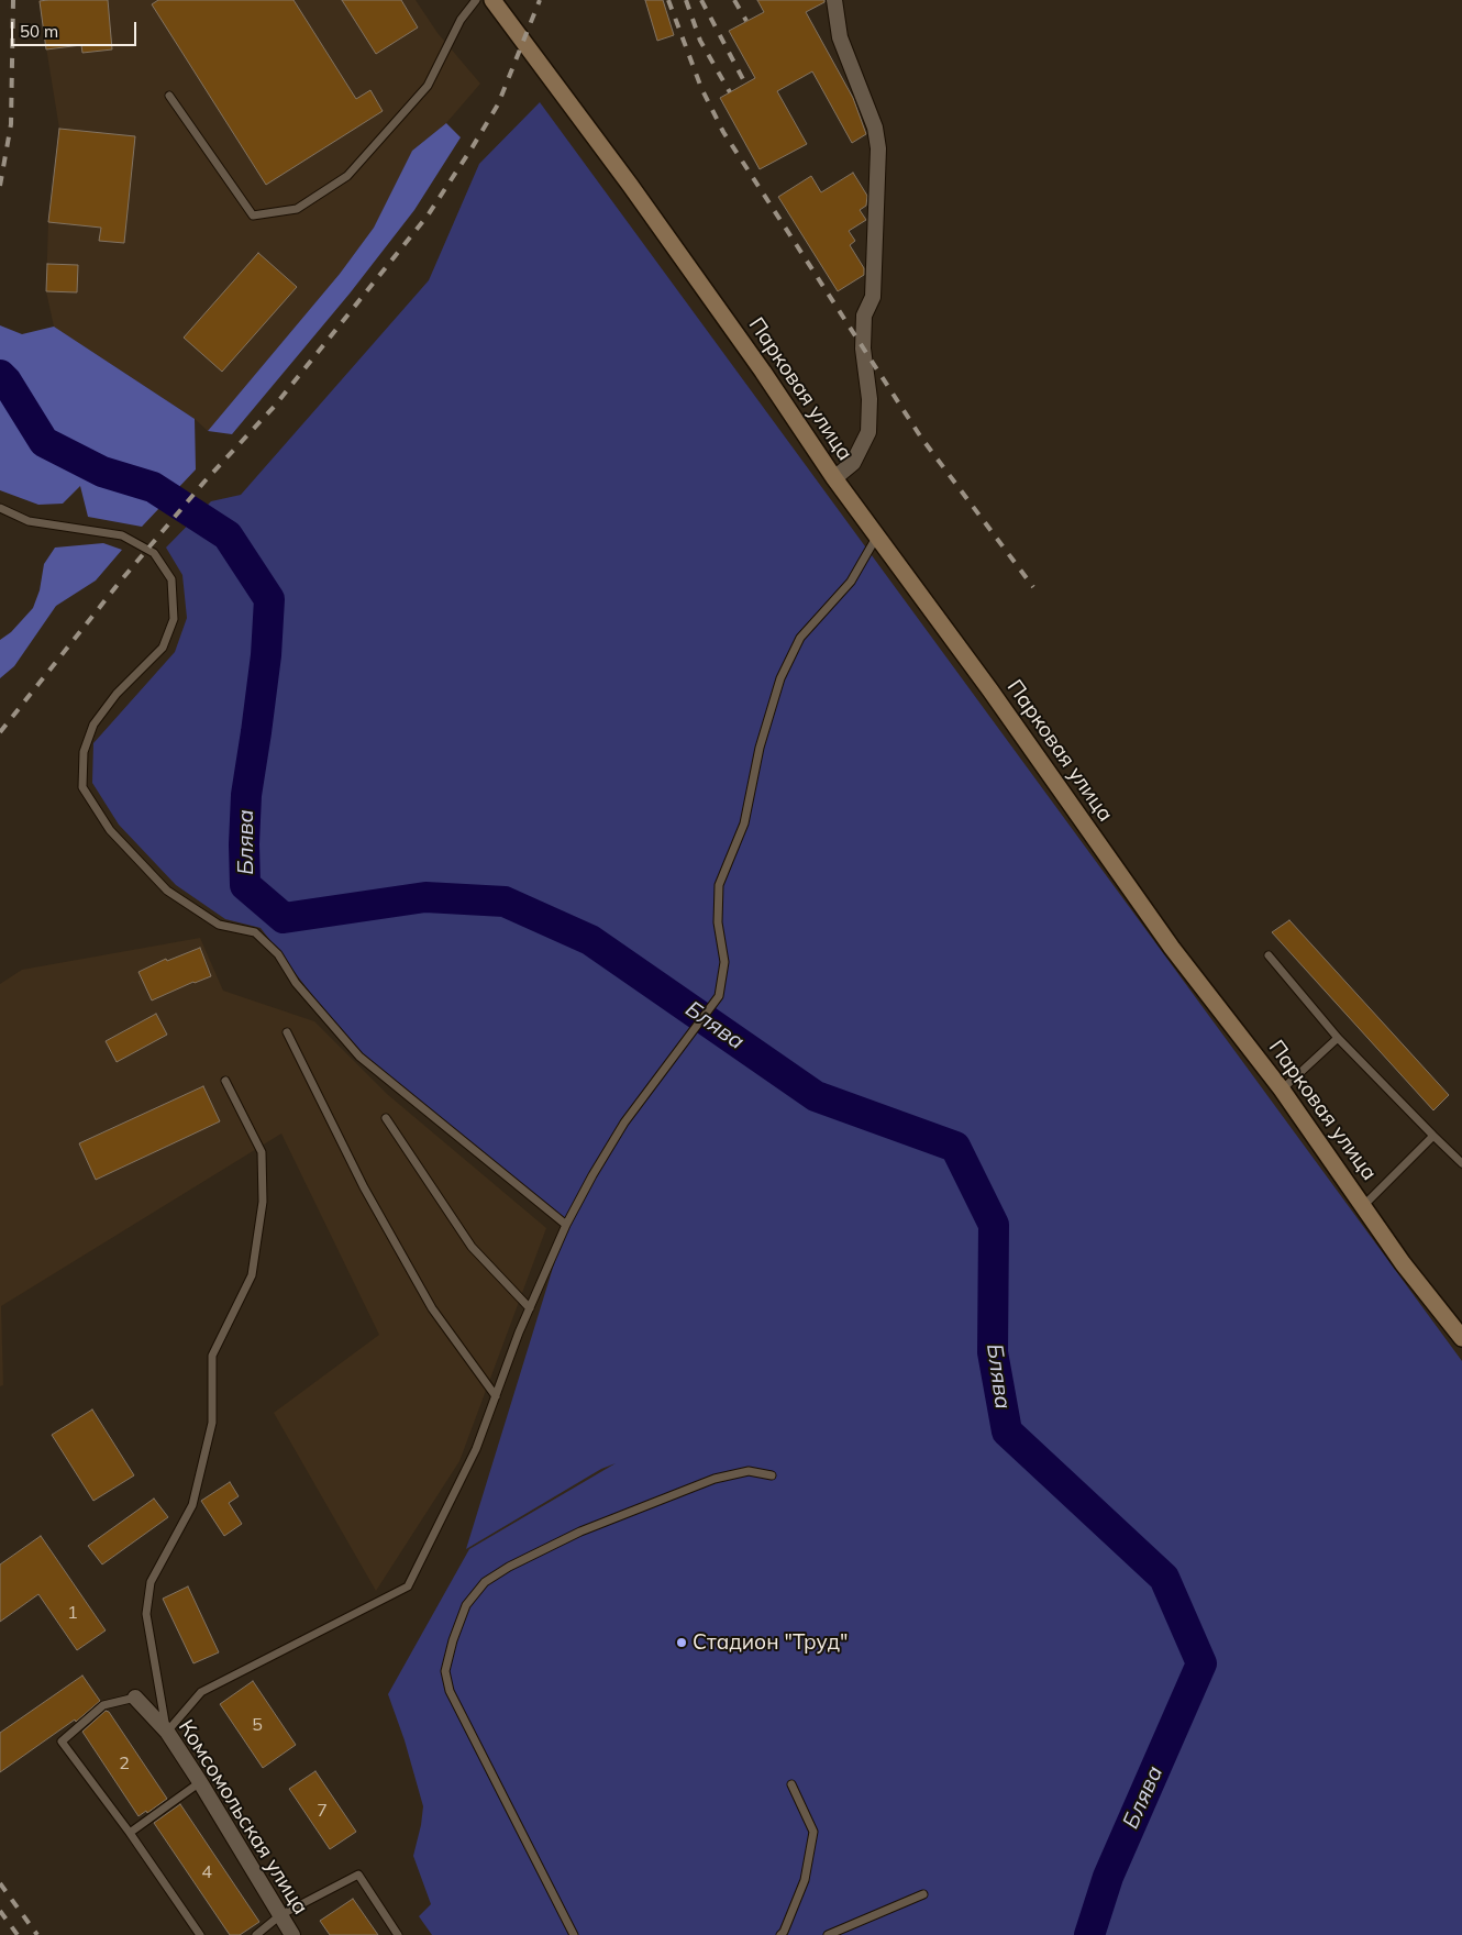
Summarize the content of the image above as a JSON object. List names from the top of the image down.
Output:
{
  "streets": {
    "street": ["Парковая улица", "Комсомольская улица"]
  },
  "water": ["Блява"],
  "places": ["Стадион \"Труд\""],
  "house_numbers": [
    "1",
    "5",
    "2",
    "7",
    "4"
  ],
  "scale_bar": "50 m"
}
